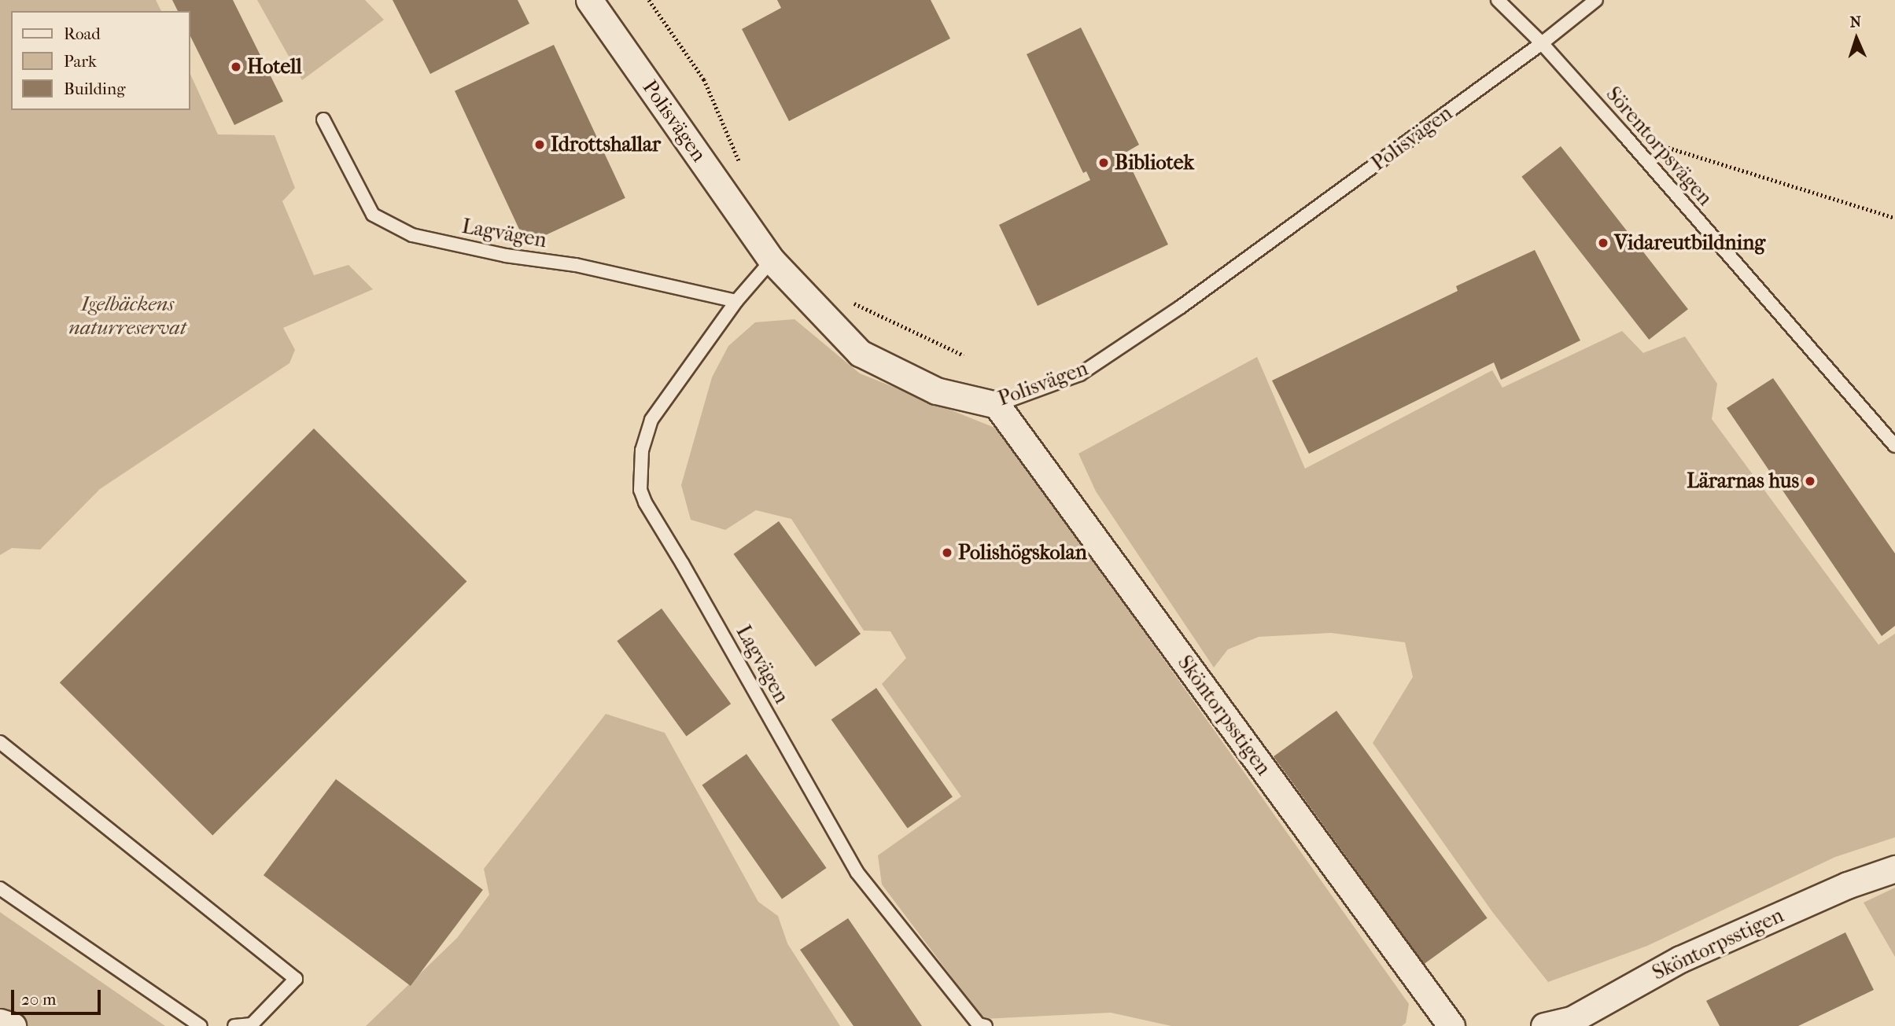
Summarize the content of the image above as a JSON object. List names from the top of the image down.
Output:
{
  "streets": {
    "street": ["Polisvägen", "Sköntorpsstigen"],
    "lane": ["Sörentorpsvägen", "Lagvägen"]
  },
  "crossings": [
    ["Polisvägen", "Sörentorpsvägen"],
    ["Polisvägen", "Lagvägen"],
    ["Polisvägen", "Sköntorpsstigen"]
  ],
  "parks": ["Igelbäckens naturreservat"],
  "places": [
    "Hotell",
    "Idrottshallar",
    "Bibliotek",
    "Vidareutbildning",
    "Lärarnas hus",
    "Polishögskolan"
  ],
  "legend": ["Road", "Park", "Building"],
  "scale_bar": "20 m",
  "north": "top"
}
